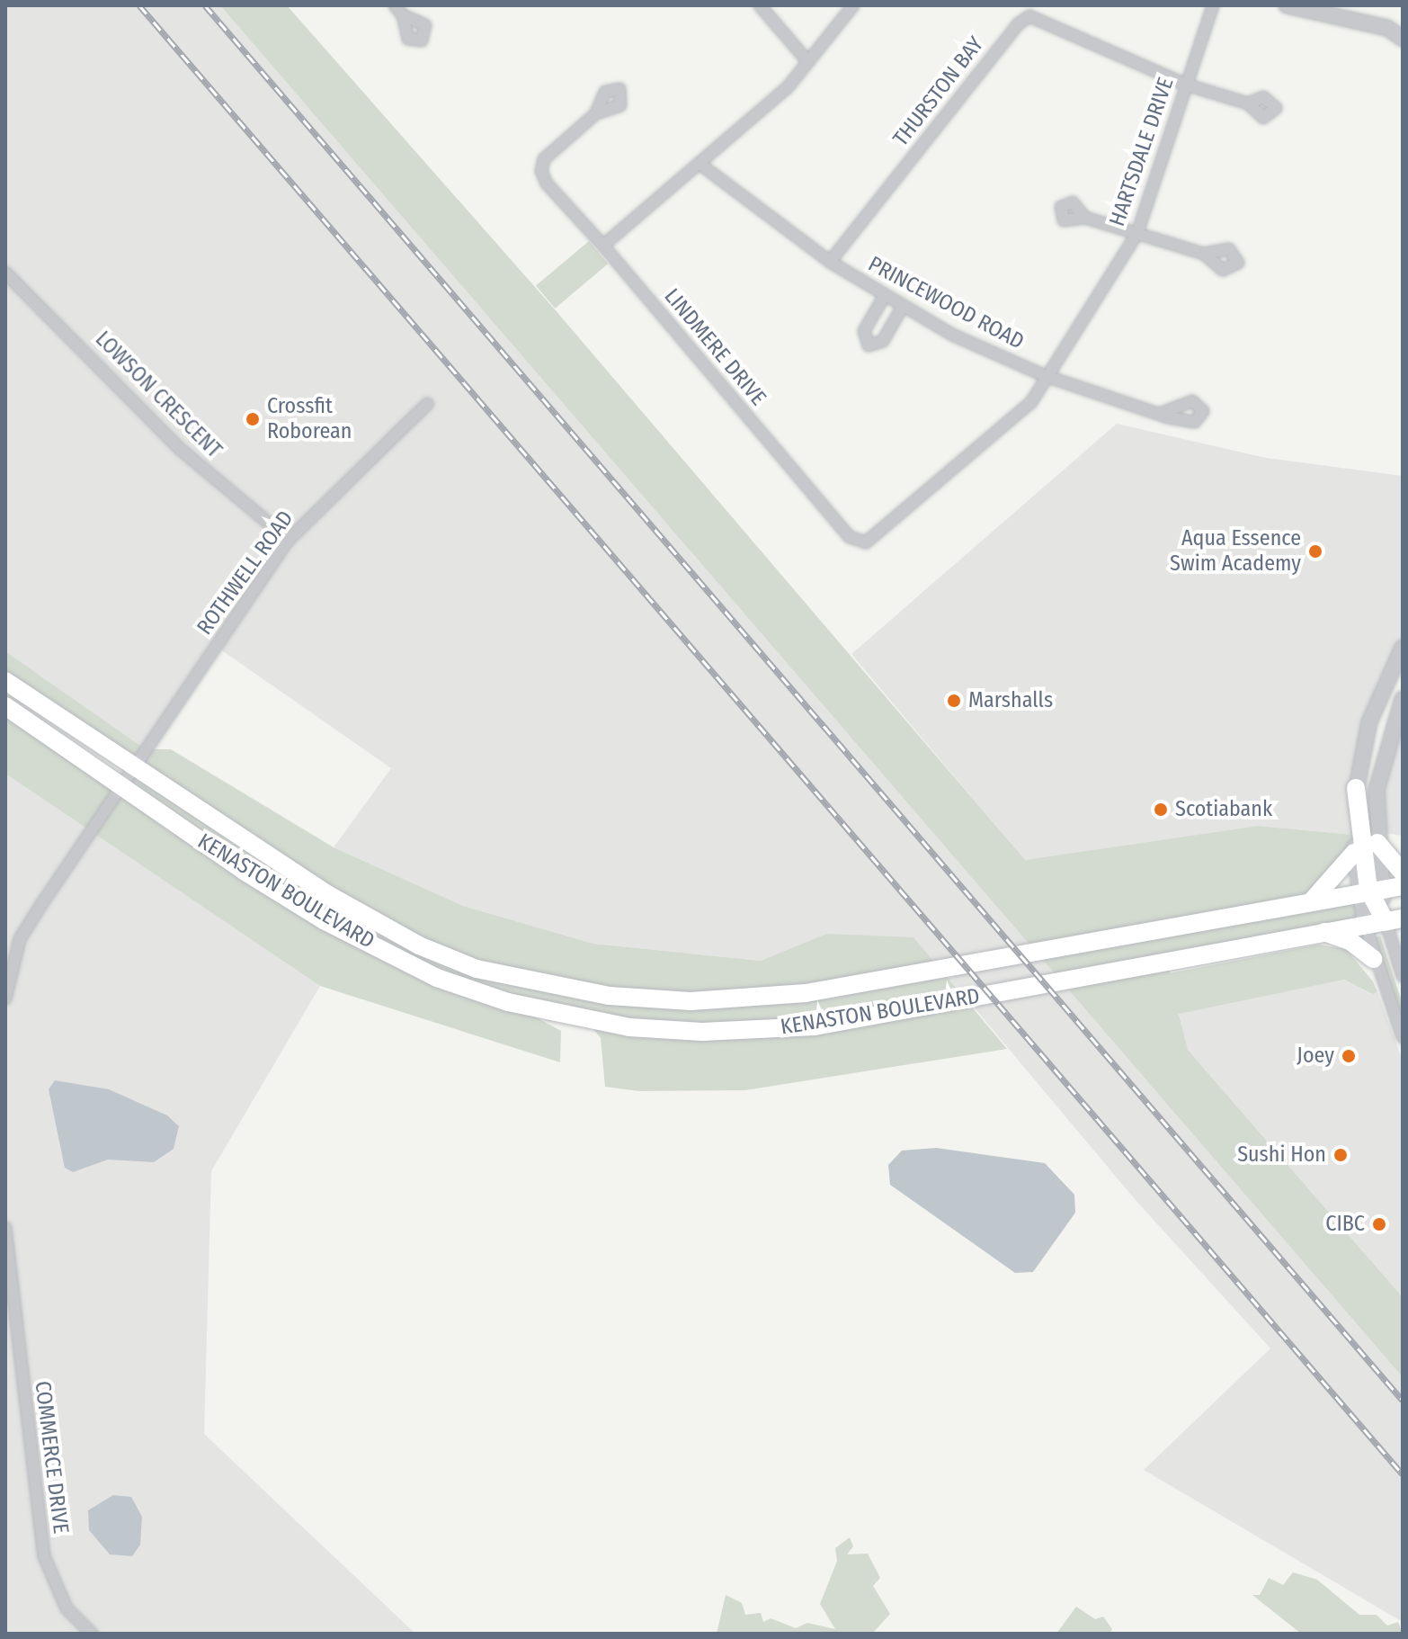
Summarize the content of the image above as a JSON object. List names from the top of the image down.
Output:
{
  "streets": {
    "main road": ["KENASTON BOULEVARD"],
    "street": [
      "THURSTON BAY",
      "HARTSDALE DRIVE",
      "PRINCEWOOD ROAD",
      "LINDMERE DRIVE",
      "LOWSON CRESCENT",
      "ROTHWELL ROAD",
      "COMMERCE DRIVE"
    ]
  },
  "crossings": [
    ["THURSTON BAY", "HARTSDALE DRIVE"],
    ["THURSTON BAY", "PRINCEWOOD ROAD"],
    ["HARTSDALE DRIVE", "PRINCEWOOD ROAD"],
    ["HARTSDALE DRIVE", "LINDMERE DRIVE"],
    ["PRINCEWOOD ROAD", "LINDMERE DRIVE"],
    ["LOWSON CRESCENT", "ROTHWELL ROAD"],
    ["ROTHWELL ROAD", "KENASTON BOULEVARD"]
  ],
  "places": [
    "Crossfit Roborean",
    "Aqua Essence Swim Academy",
    "Marshalls",
    "Scotiabank",
    "Joey",
    "Sushi Hon",
    "CIBC"
  ]
}
